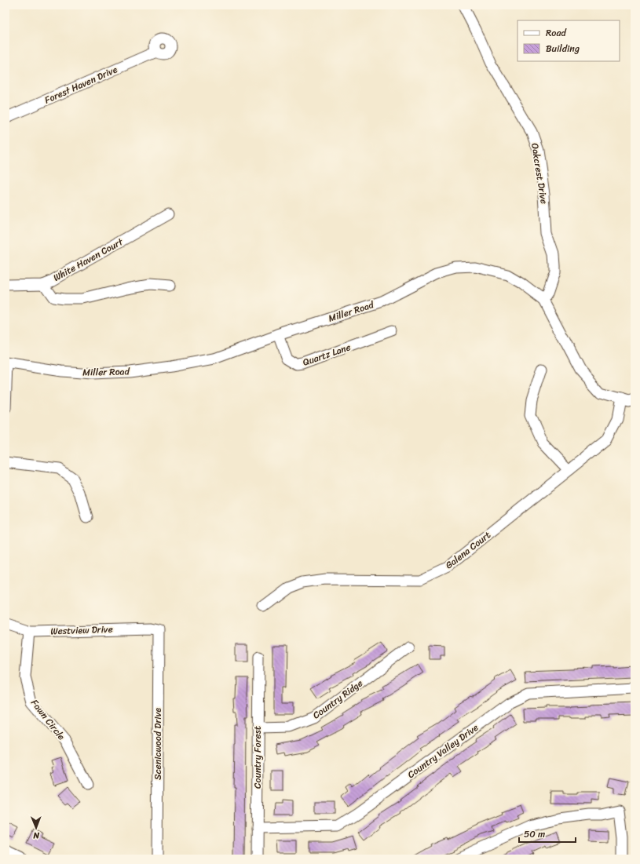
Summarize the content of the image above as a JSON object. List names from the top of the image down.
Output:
{
  "streets": {
    "street": [
      "Forest Haven Drive",
      "Oakcrest Drive",
      "White Haven Court",
      "Miller Road",
      "Quartz Lane",
      "Galena Court",
      "Westview Drive",
      "Country Ridge",
      "Fawn Circle",
      "Scenicwood Drive",
      "Country Valley Drive",
      "Country Forest"
    ]
  },
  "crossings": [
    ["Oakcrest Drive", "Miller Road"],
    ["Miller Road", "Quartz Lane"],
    ["Miller Road", "Galena Court"],
    ["Westview Drive", "Fawn Circle"],
    ["Westview Drive", "Scenicwood Drive"],
    ["Country Ridge", "Country Forest"],
    ["Country Valley Drive", "Country Forest"]
  ],
  "legend": ["Road", "Building"],
  "scale_bar": "50 m",
  "north": "bottom"
}
